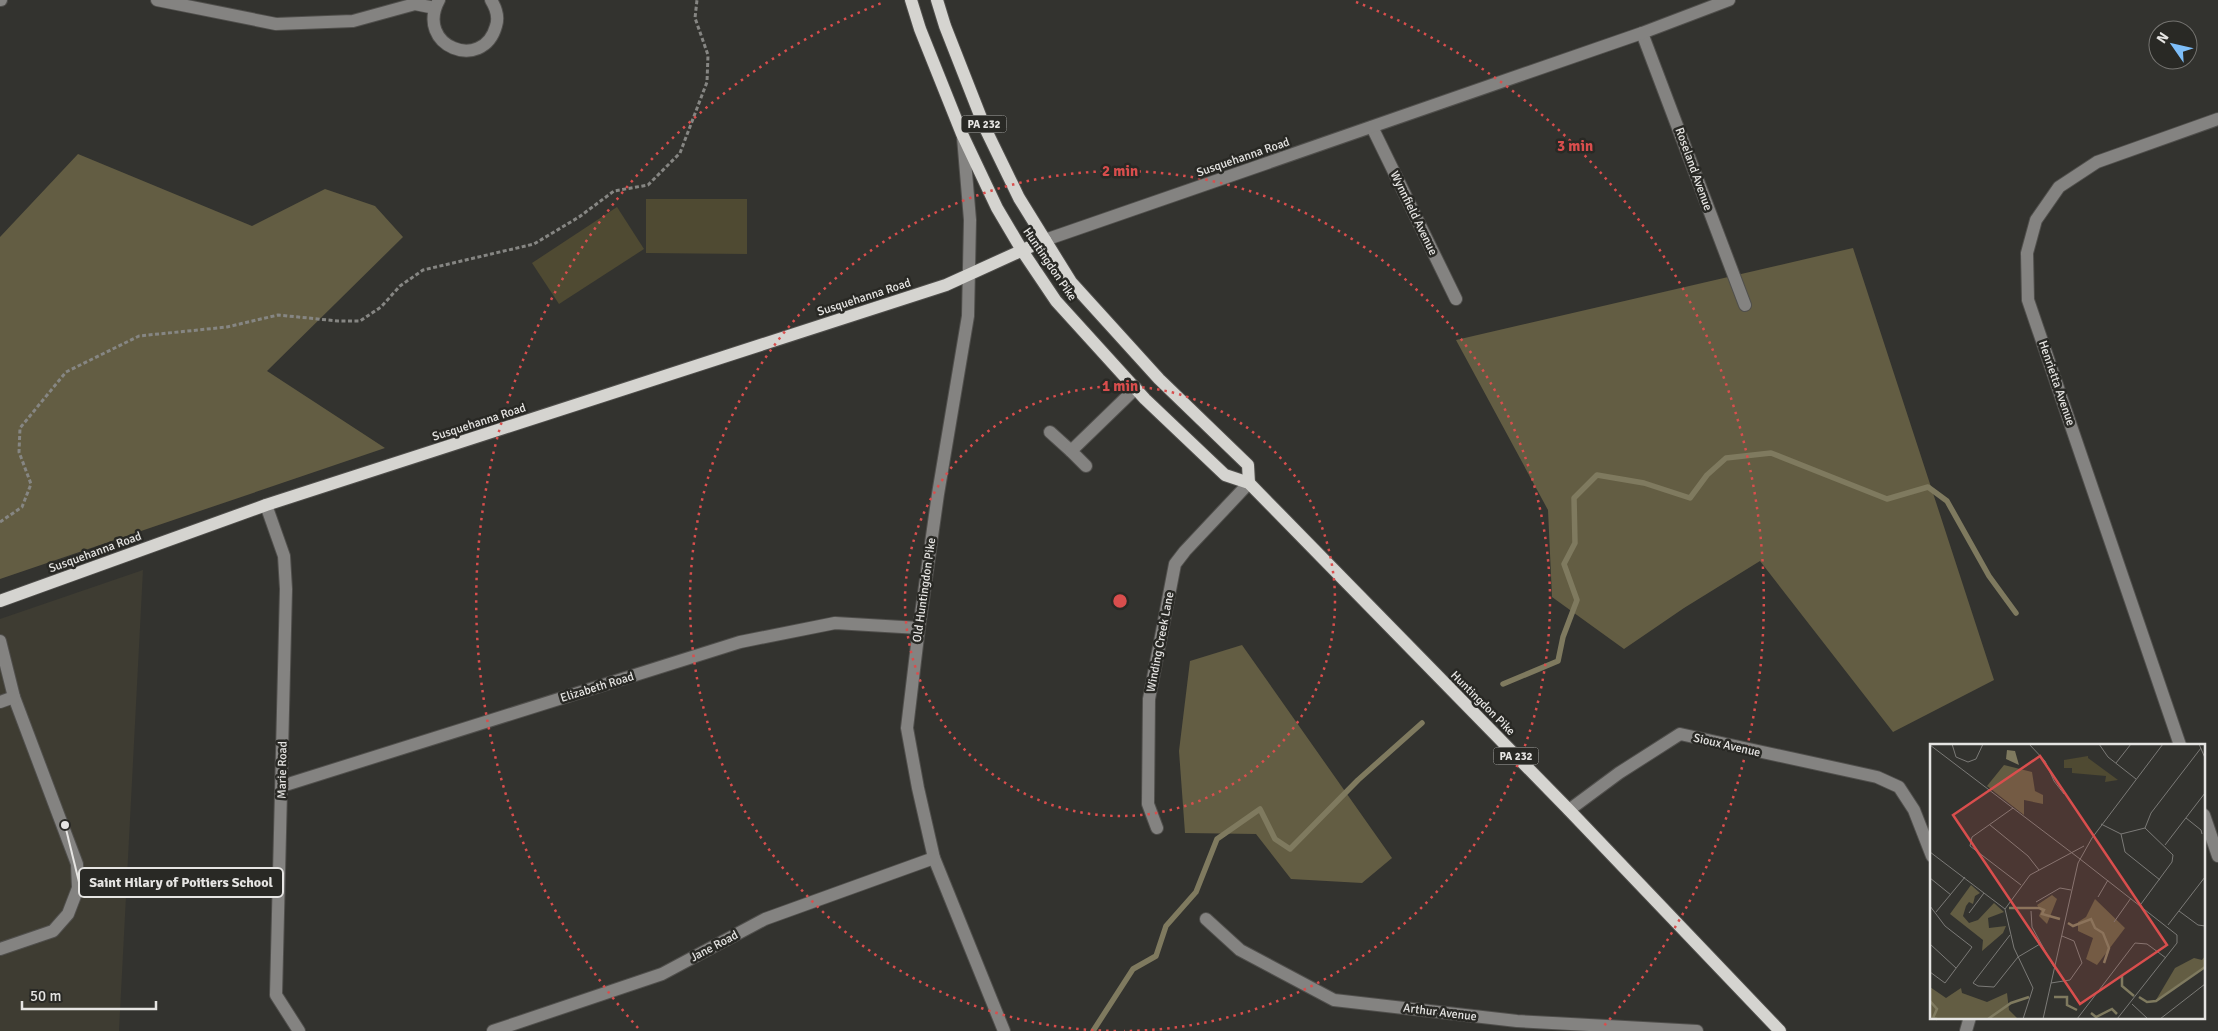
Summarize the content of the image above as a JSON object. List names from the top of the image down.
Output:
{
  "streets": {
    "main road": ["PA 232", "Susquehanna Road", "Huntingdon Pike"],
    "street": [
      "Roseland Avenue",
      "Wynnfield Avenue",
      "Henrietta Avenue",
      "Old Huntingdon Pike",
      "Winding Creek Lane",
      "Elizabeth Road",
      "Sioux Avenue",
      "Marie Road",
      "Jane Road",
      "Arthur Avenue"
    ]
  },
  "crossings": [
    ["Susquehanna Road", "Roseland Avenue"],
    ["Susquehanna Road", "Wynnfield Avenue"],
    ["Susquehanna Road", "Huntingdon Pike"],
    ["Susquehanna Road", "Old Huntingdon Pike"],
    ["Susquehanna Road", "Marie Road"],
    ["Huntingdon Pike", "Old Huntingdon Pike"],
    ["Huntingdon Pike", "Winding Creek Lane"],
    ["Huntingdon Pike", "Sioux Avenue"],
    ["Old Huntingdon Pike", "Elizabeth Road"],
    ["Old Huntingdon Pike", "Jane Road"],
    ["Elizabeth Road", "Marie Road"]
  ],
  "places": ["Saint Hilary of Poitiers School"],
  "scale_bar": "50 m",
  "north": "top left",
  "rings": ["3 min", "2 min", "1 min"]
}
